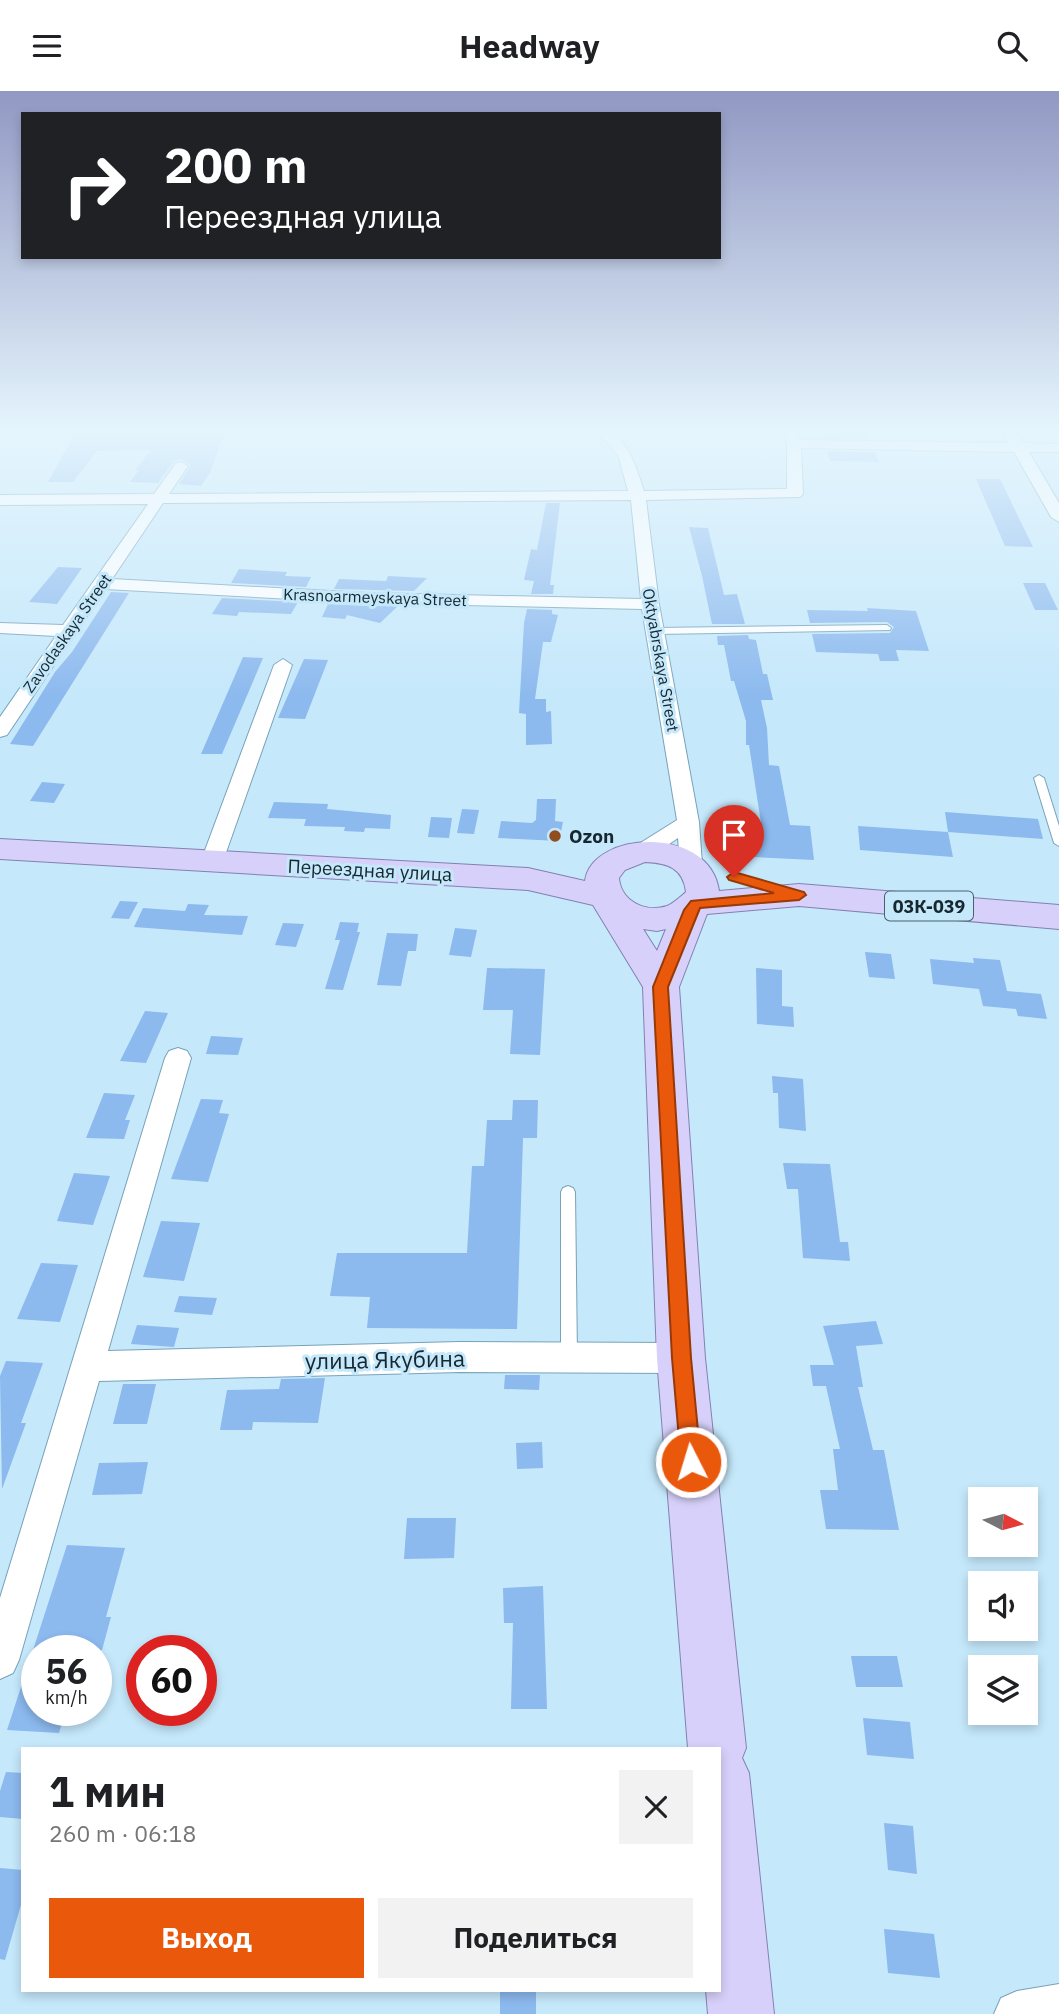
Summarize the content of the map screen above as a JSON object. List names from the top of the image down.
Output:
{
  "streets": {
    "main road": ["Переездная улица", "03К-039"],
    "street": [
      "Krasnoarmeyskaya Street",
      "Zavodaskaya Street",
      "Oktyabrskaya Street",
      "улица Якубина"
    ]
  },
  "crossings": [
    ["Krasnoarmeyskaya Street", "Zavodaskaya Street"],
    ["Krasnoarmeyskaya Street", "Oktyabrskaya Street"],
    ["Oktyabrskaya Street", "Переездная улица"],
    ["Oktyabrskaya Street", "03К-039"],
    ["Переездная улица", "03К-039"]
  ],
  "places": ["Ozon"],
  "north": "right",
  "page": {
    "header": "Headway",
    "turn": ["200 m", "Переездная улица"],
    "speed": "56 km/h",
    "limit": "60",
    "heading": ["1 мин", "260 m · 06:18"],
    "buttons": ["Выход", "Поделиться"]
  }
}
